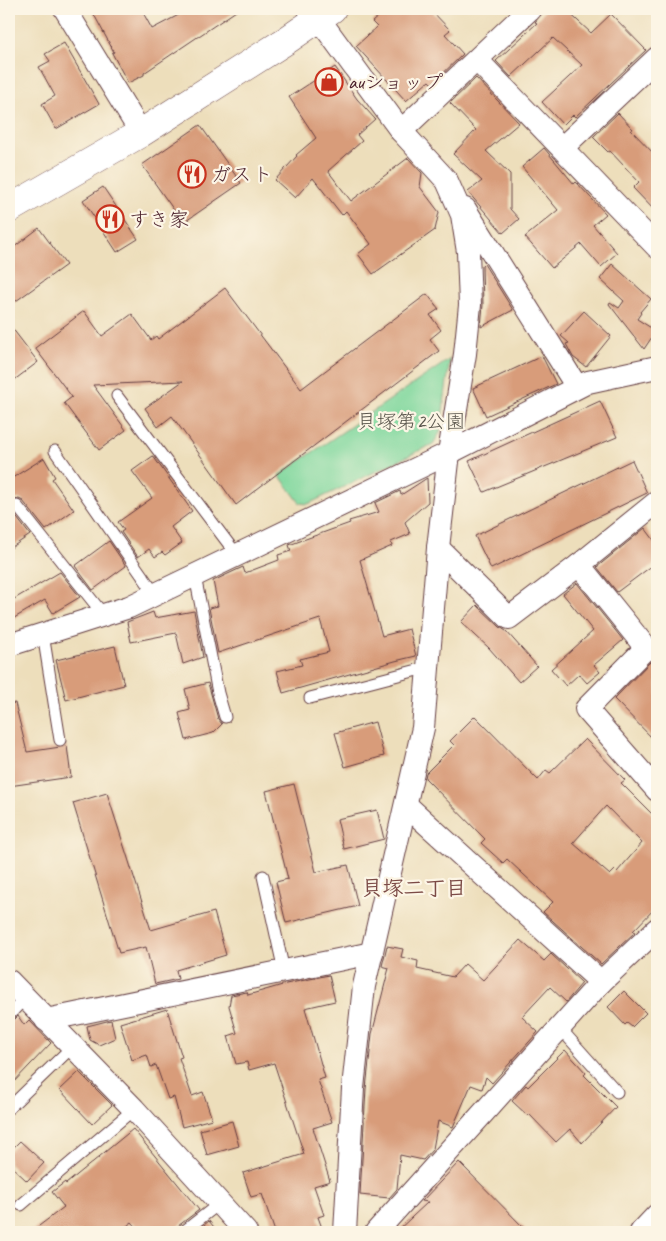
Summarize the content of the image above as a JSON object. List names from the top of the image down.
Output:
{
  "districts": ["貝塚二丁目"],
  "parks": ["貝塚第2公園"],
  "places": {
    "shop": ["auショップ"],
    "restaurant": ["ガスト", "すき家"]
  }
}
